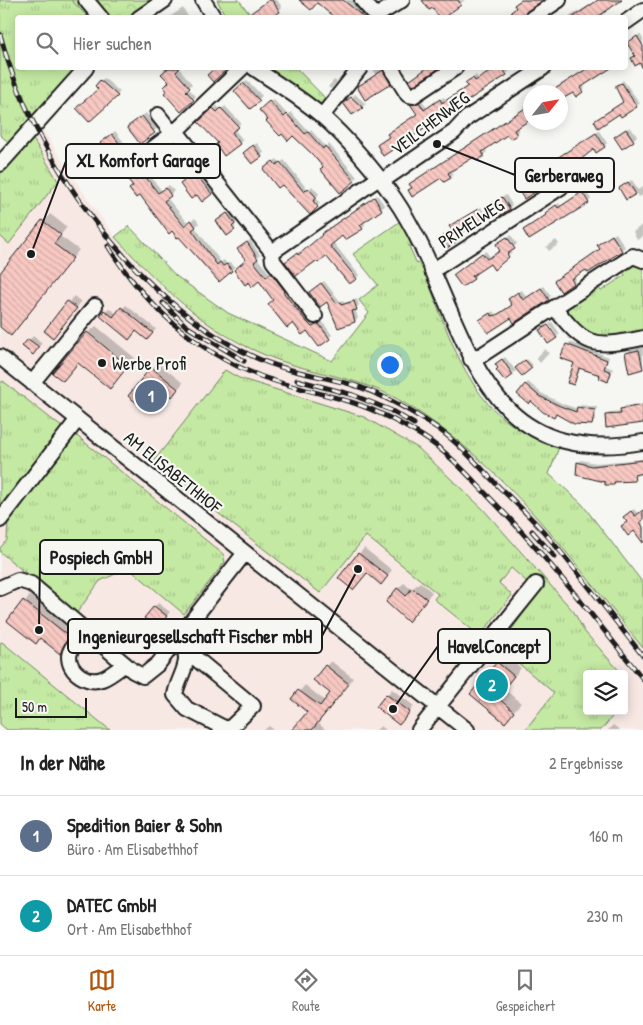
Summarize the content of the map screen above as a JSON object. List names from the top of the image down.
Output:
{
  "streets": {
    "street": ["VEILCHENWEG", "PRIMELWEG", "AM ELISABETHHOF"]
  },
  "places": [
    "Gerberaweg",
    "XL Komfort Garage",
    "Werbe Profi",
    "Ingenieurgesellschaft Fischer mbH",
    "Pospiech GmbH",
    "HavelConcept"
  ],
  "scale_bar": "50 m",
  "north": "top right",
  "page": {
    "search": "Hier suchen",
    "pins": ["1", "2"],
    "scale": "50 m",
    "heading": ["In der Nähe", "2 Ergebnisse"],
    "list": [
      {
        "mark": "1",
        "name": "Spedition Baier & Sohn",
        "note": "Büro · Am Elisabethhof",
        "value": "160 m"
      },
      {
        "mark": "2",
        "name": "DATEC GmbH",
        "note": "Ort · Am Elisabethhof",
        "value": "230 m"
      }
    ],
    "nav": ["Karte", "Route", "Gespeichert"]
  }
}
